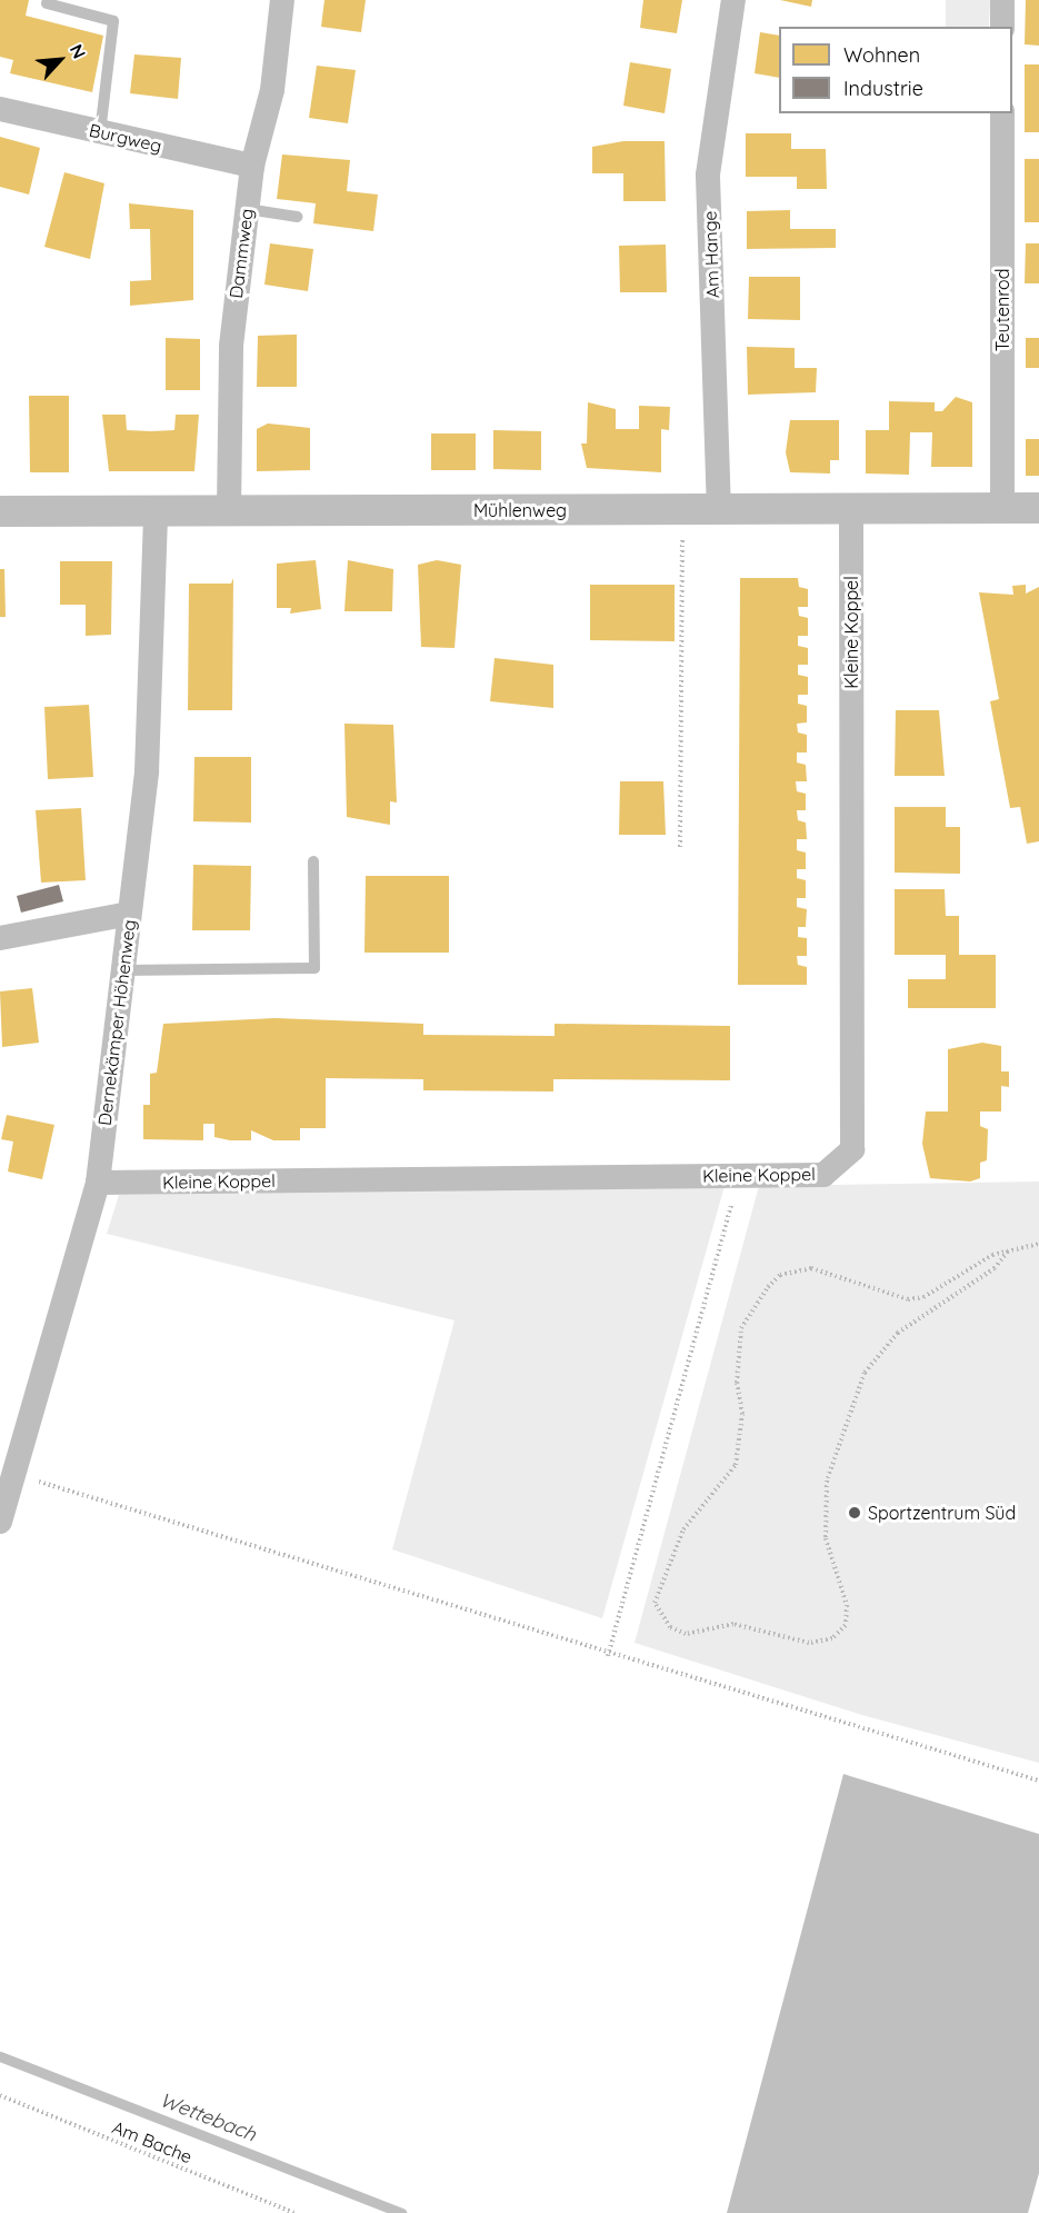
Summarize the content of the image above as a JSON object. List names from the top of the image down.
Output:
{
  "streets": {
    "street": [
      "Burgweg",
      "Dammweg",
      "Am Hange",
      "Teutenrod",
      "Mühlenweg",
      "Kleine Koppel",
      "Dernekämper Höhenweg"
    ],
    "path": ["Am Bache"]
  },
  "crossings": [
    ["Burgweg", "Dammweg"],
    ["Dammweg", "Mühlenweg"],
    ["Am Hange", "Mühlenweg"],
    ["Teutenrod", "Mühlenweg"],
    ["Mühlenweg", "Kleine Koppel"],
    ["Mühlenweg", "Dernekämper Höhenweg"],
    ["Kleine Koppel", "Dernekämper Höhenweg"]
  ],
  "water": ["Wettebach"],
  "places": ["Sportzentrum Süd"],
  "legend": ["Wohnen", "Industrie"],
  "north": "top right"
}
